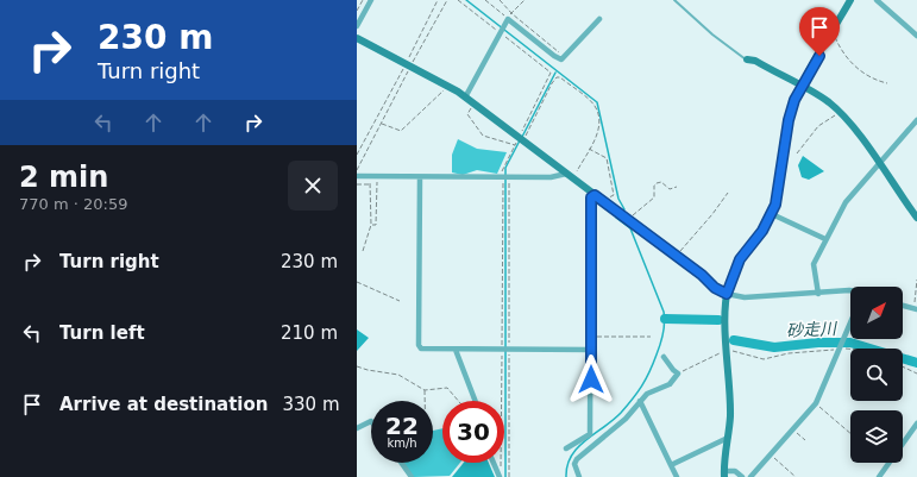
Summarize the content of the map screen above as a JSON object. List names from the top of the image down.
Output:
{
  "water": ["砂走川"],
  "north": "top right",
  "page": {
    "turn": ["230 m", "Turn right"],
    "heading": ["2 min", "770 m · 20:59"],
    "list": [
      {
        "name": "Turn right",
        "value": "230 m"
      },
      {
        "name": "Turn left",
        "value": "210 m"
      },
      {
        "name": "Arrive at destination",
        "value": "330 m"
      }
    ],
    "speed": "22 km/h",
    "limit": "30"
  }
}
